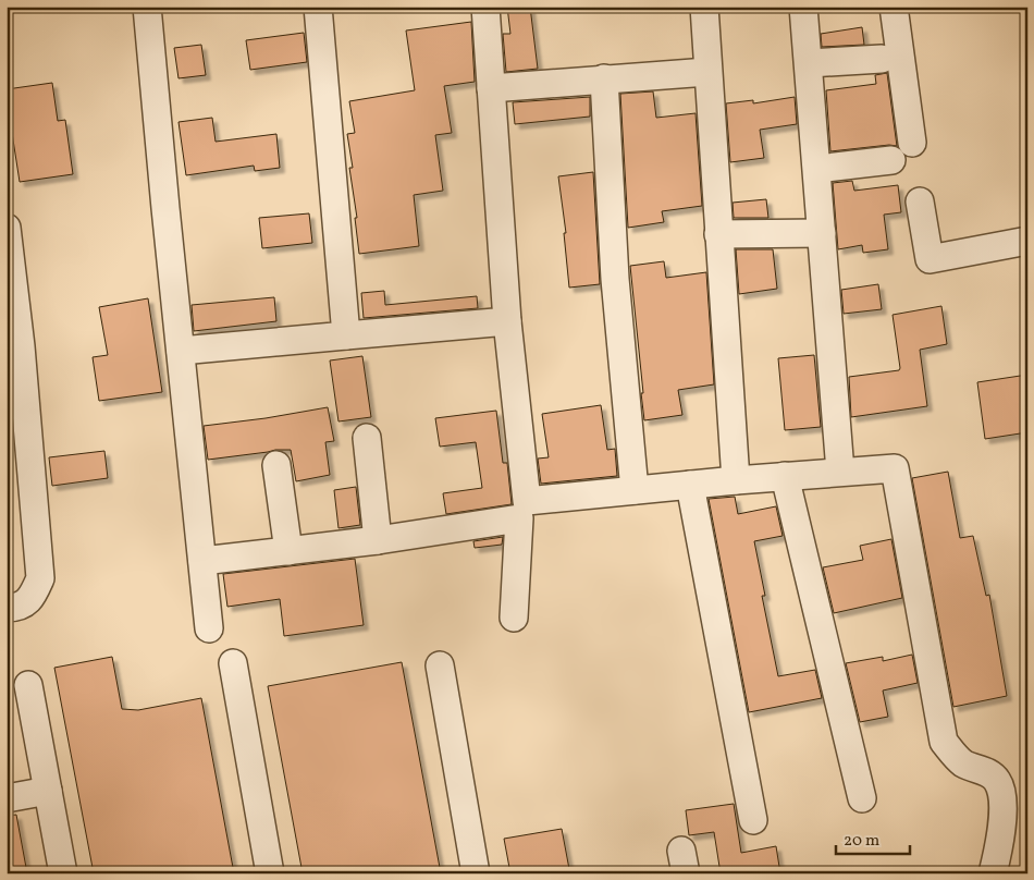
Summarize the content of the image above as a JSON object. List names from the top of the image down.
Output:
{
  "scale_bar": "20 m"
}
